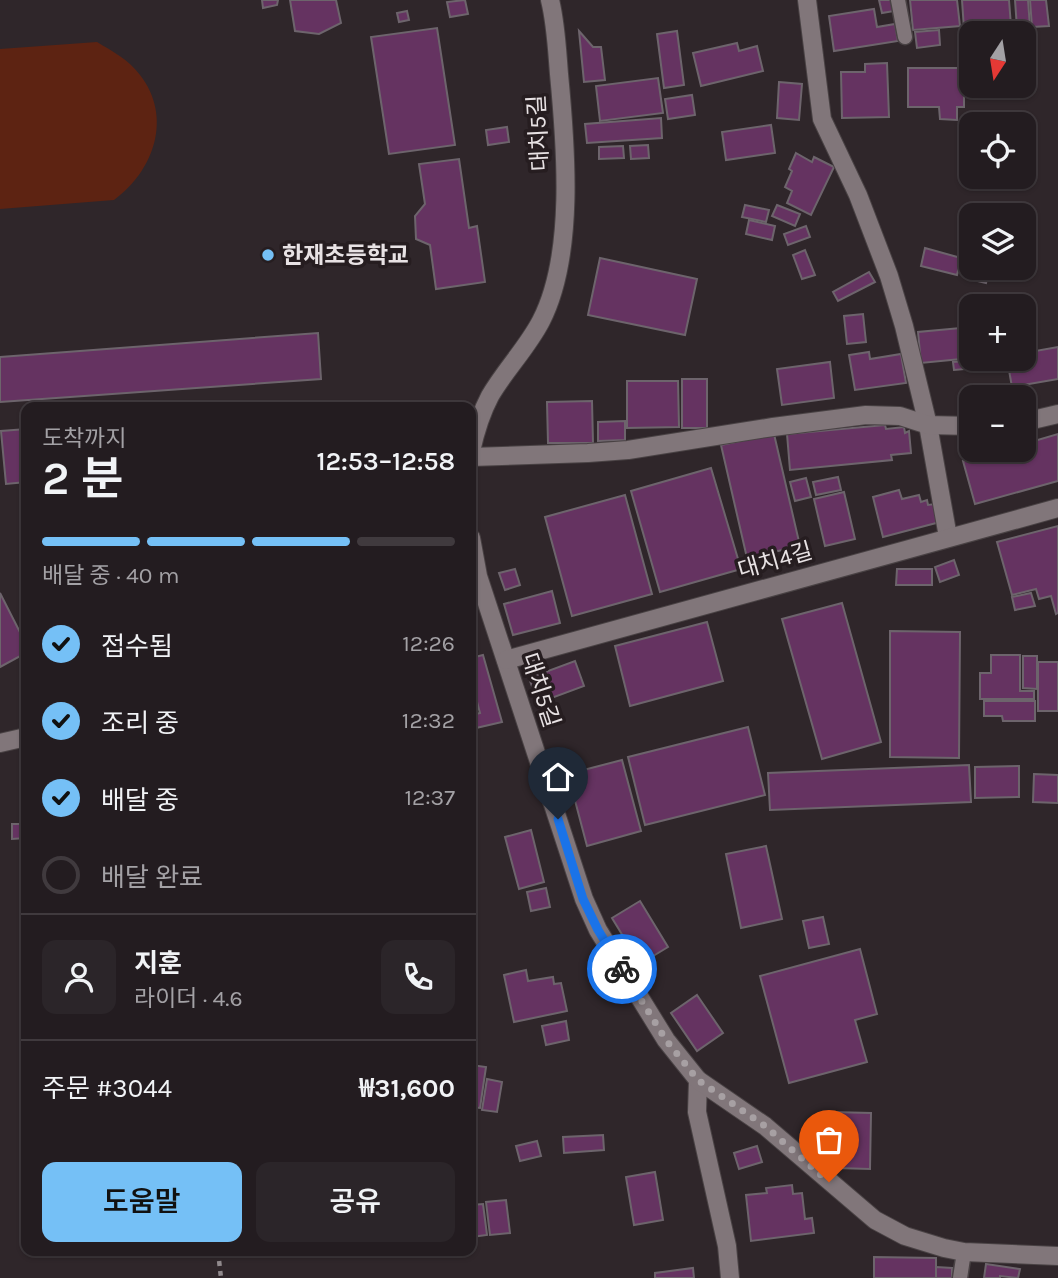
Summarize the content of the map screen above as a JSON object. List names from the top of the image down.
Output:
{
  "streets": {
    "street": ["대치5길", "대치4길"]
  },
  "crossings": [
    ["대치5길", "대치4길"]
  ],
  "places": ["한재초등학교"],
  "north": "bottom",
  "page": {
    "map_buttons": ["+", "−"],
    "heading": ["2 분", "도착까지", "12:53–12:58"],
    "panel": [
      "지훈",
      "라이더 · 4.6",
      "주문 #3044",
      "₩31,600"
    ],
    "bar": "배달 중 · 40 m",
    "list": [
      ["접수됨", "12:26"],
      ["조리 중", "12:32"],
      ["배달 중", "12:37"],
      "배달 완료"
    ],
    "buttons": ["도움말", "공유"]
  }
}
